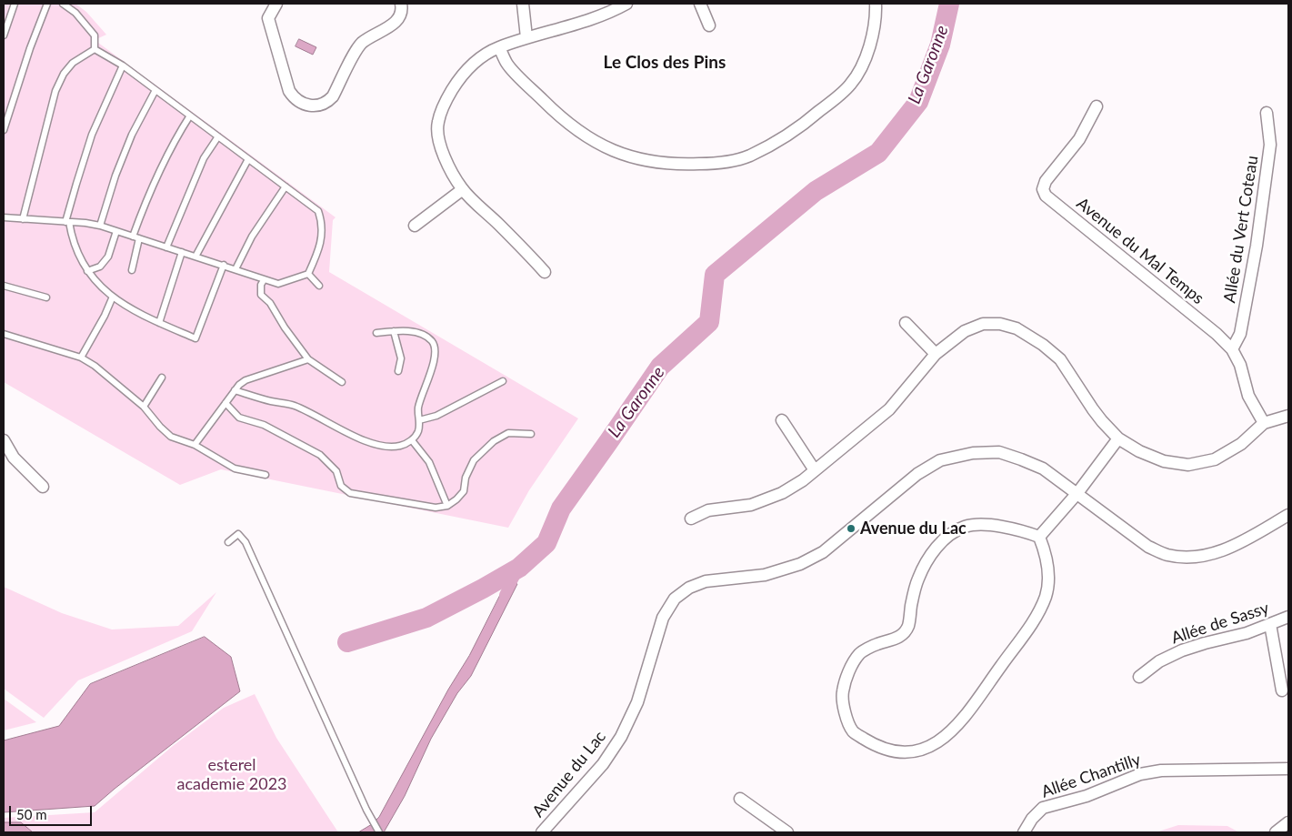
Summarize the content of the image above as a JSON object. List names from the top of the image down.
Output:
{
  "streets": {
    "street": [
      "Allée du Vert Coteau",
      "Avenue du Mal Temps",
      "Allée de Sassy",
      "Avenue du Lac",
      "Allée Chantilly"
    ]
  },
  "crossings": [
    ["Allée du Vert Coteau", "Avenue du Mal Temps"]
  ],
  "districts": ["Le Clos des Pins"],
  "water": ["La Garonne"],
  "parks": ["esterel academie 2023"],
  "places": ["Avenue du Lac"],
  "scale_bar": "50 m"
}
